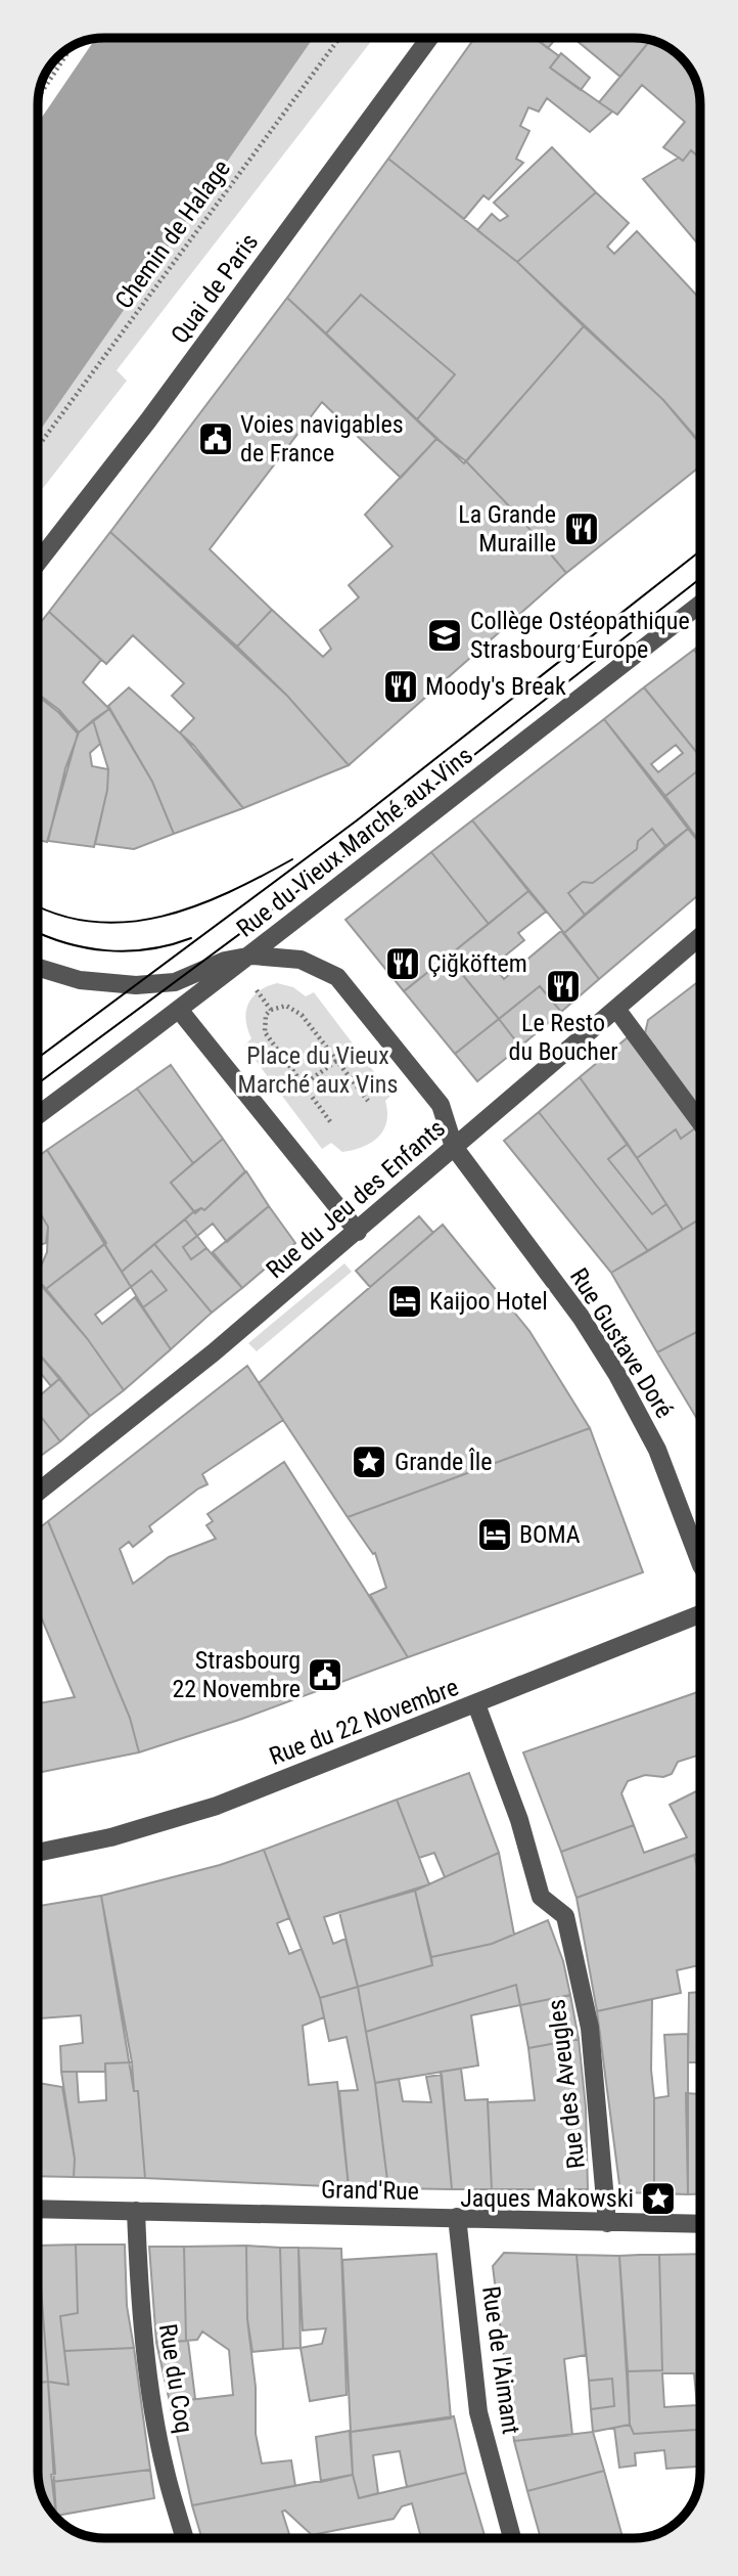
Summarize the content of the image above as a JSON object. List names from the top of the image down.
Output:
{
  "streets": {
    "street": [
      "Quai de Paris",
      "Rue du Vieux Marché aux Vins",
      "Rue du Jeu des Enfants",
      "Rue Gustave Doré",
      "Rue du 22 Novembre",
      "Rue des Aveugles",
      "Grand'Rue",
      "Rue de l'Aimant",
      "Rue du Coq"
    ],
    "path": ["Chemin de Halage"]
  },
  "crossings": [
    ["Rue du Jeu des Enfants", "Rue Gustave Doré"],
    ["Rue du 22 Novembre", "Rue des Aveugles"],
    ["Rue des Aveugles", "Grand'Rue"],
    ["Grand'Rue", "Rue de l'Aimant"],
    ["Grand'Rue", "Rue du Coq"]
  ],
  "parks": ["Place du Vieux Marché aux Vins"],
  "places": {
    "public building": ["Voies navigables de France", "Strasbourg 22 Novembre"],
    "restaurant": [
      "La Grande Muraille",
      "Moody's Break",
      "Çiğköftem",
      "Le Resto du Boucher"
    ],
    "school or university": ["Collège Ostéopathique Strasbourg Europe"],
    "hotel": ["Kaijoo Hotel", "BOMA"],
    "place": ["Grande Île", "Jaques Makowski"]
  }
}
